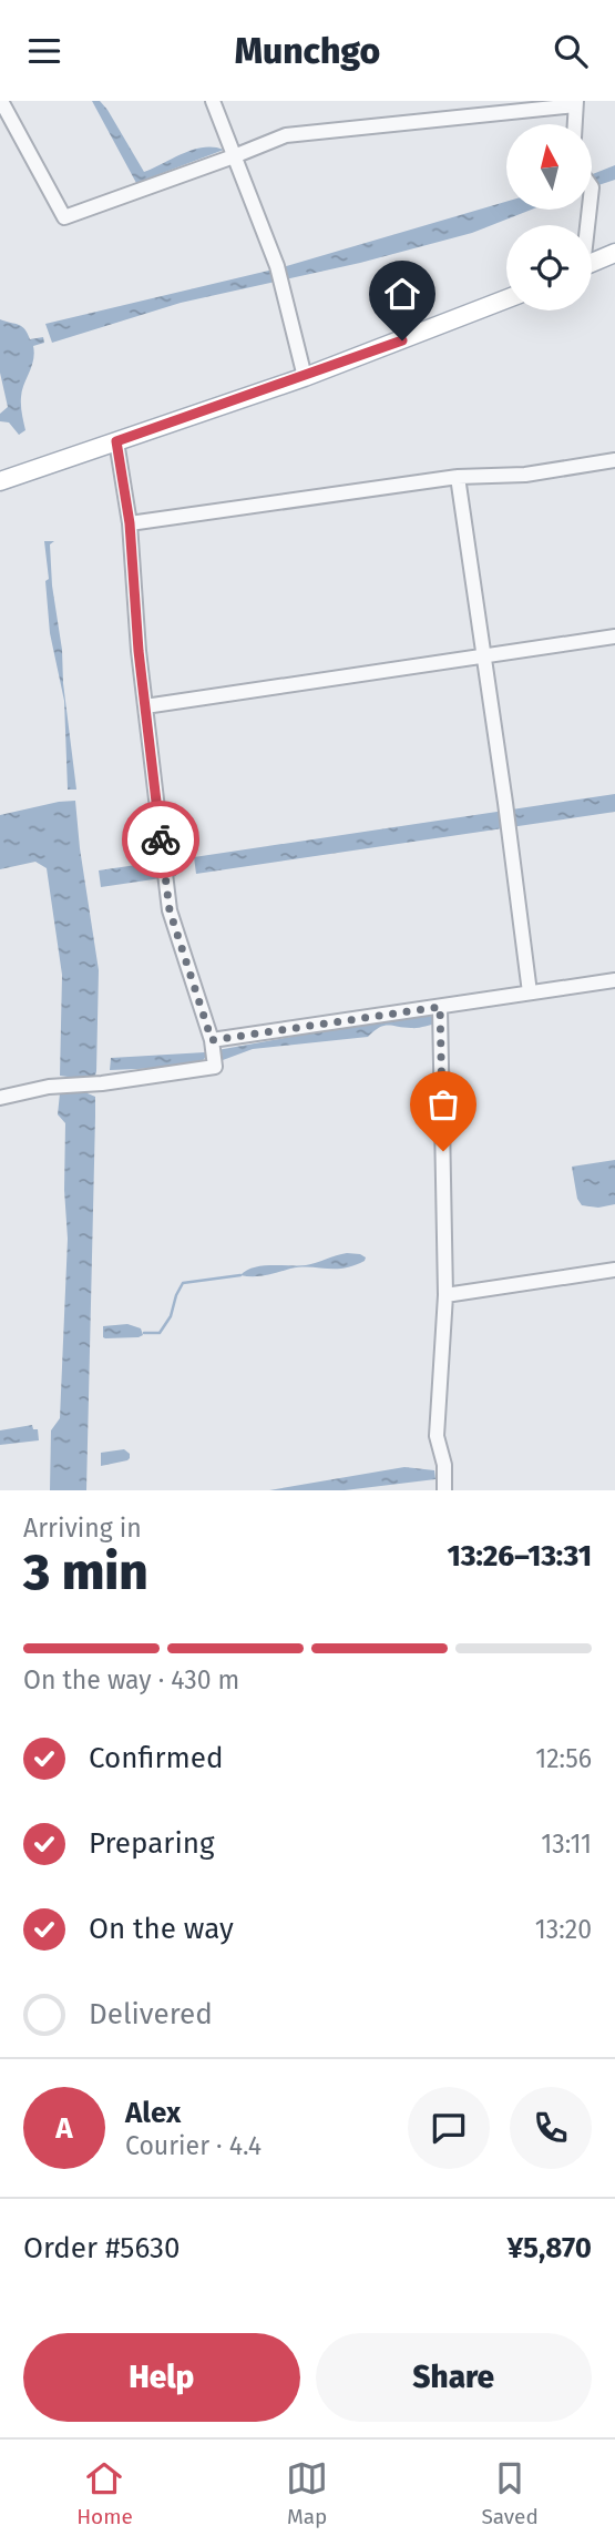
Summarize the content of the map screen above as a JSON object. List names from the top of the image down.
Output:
{
  "north": "top",
  "page": {
    "header": "Munchgo",
    "heading": ["3 min", "Arriving in", "13:26–13:31"],
    "panel": [
      "Alex",
      "Courier · 4.4",
      "Order #5630",
      "¥5,870"
    ],
    "bar": "On the way · 430 m",
    "list": [
      ["Confirmed", "12:56"],
      ["Preparing", "13:11"],
      ["On the way", "13:20"],
      "Delivered"
    ],
    "round": "A",
    "buttons": ["Help", "Share"],
    "tabs": ["Home", "Map", "Saved"]
  }
}
